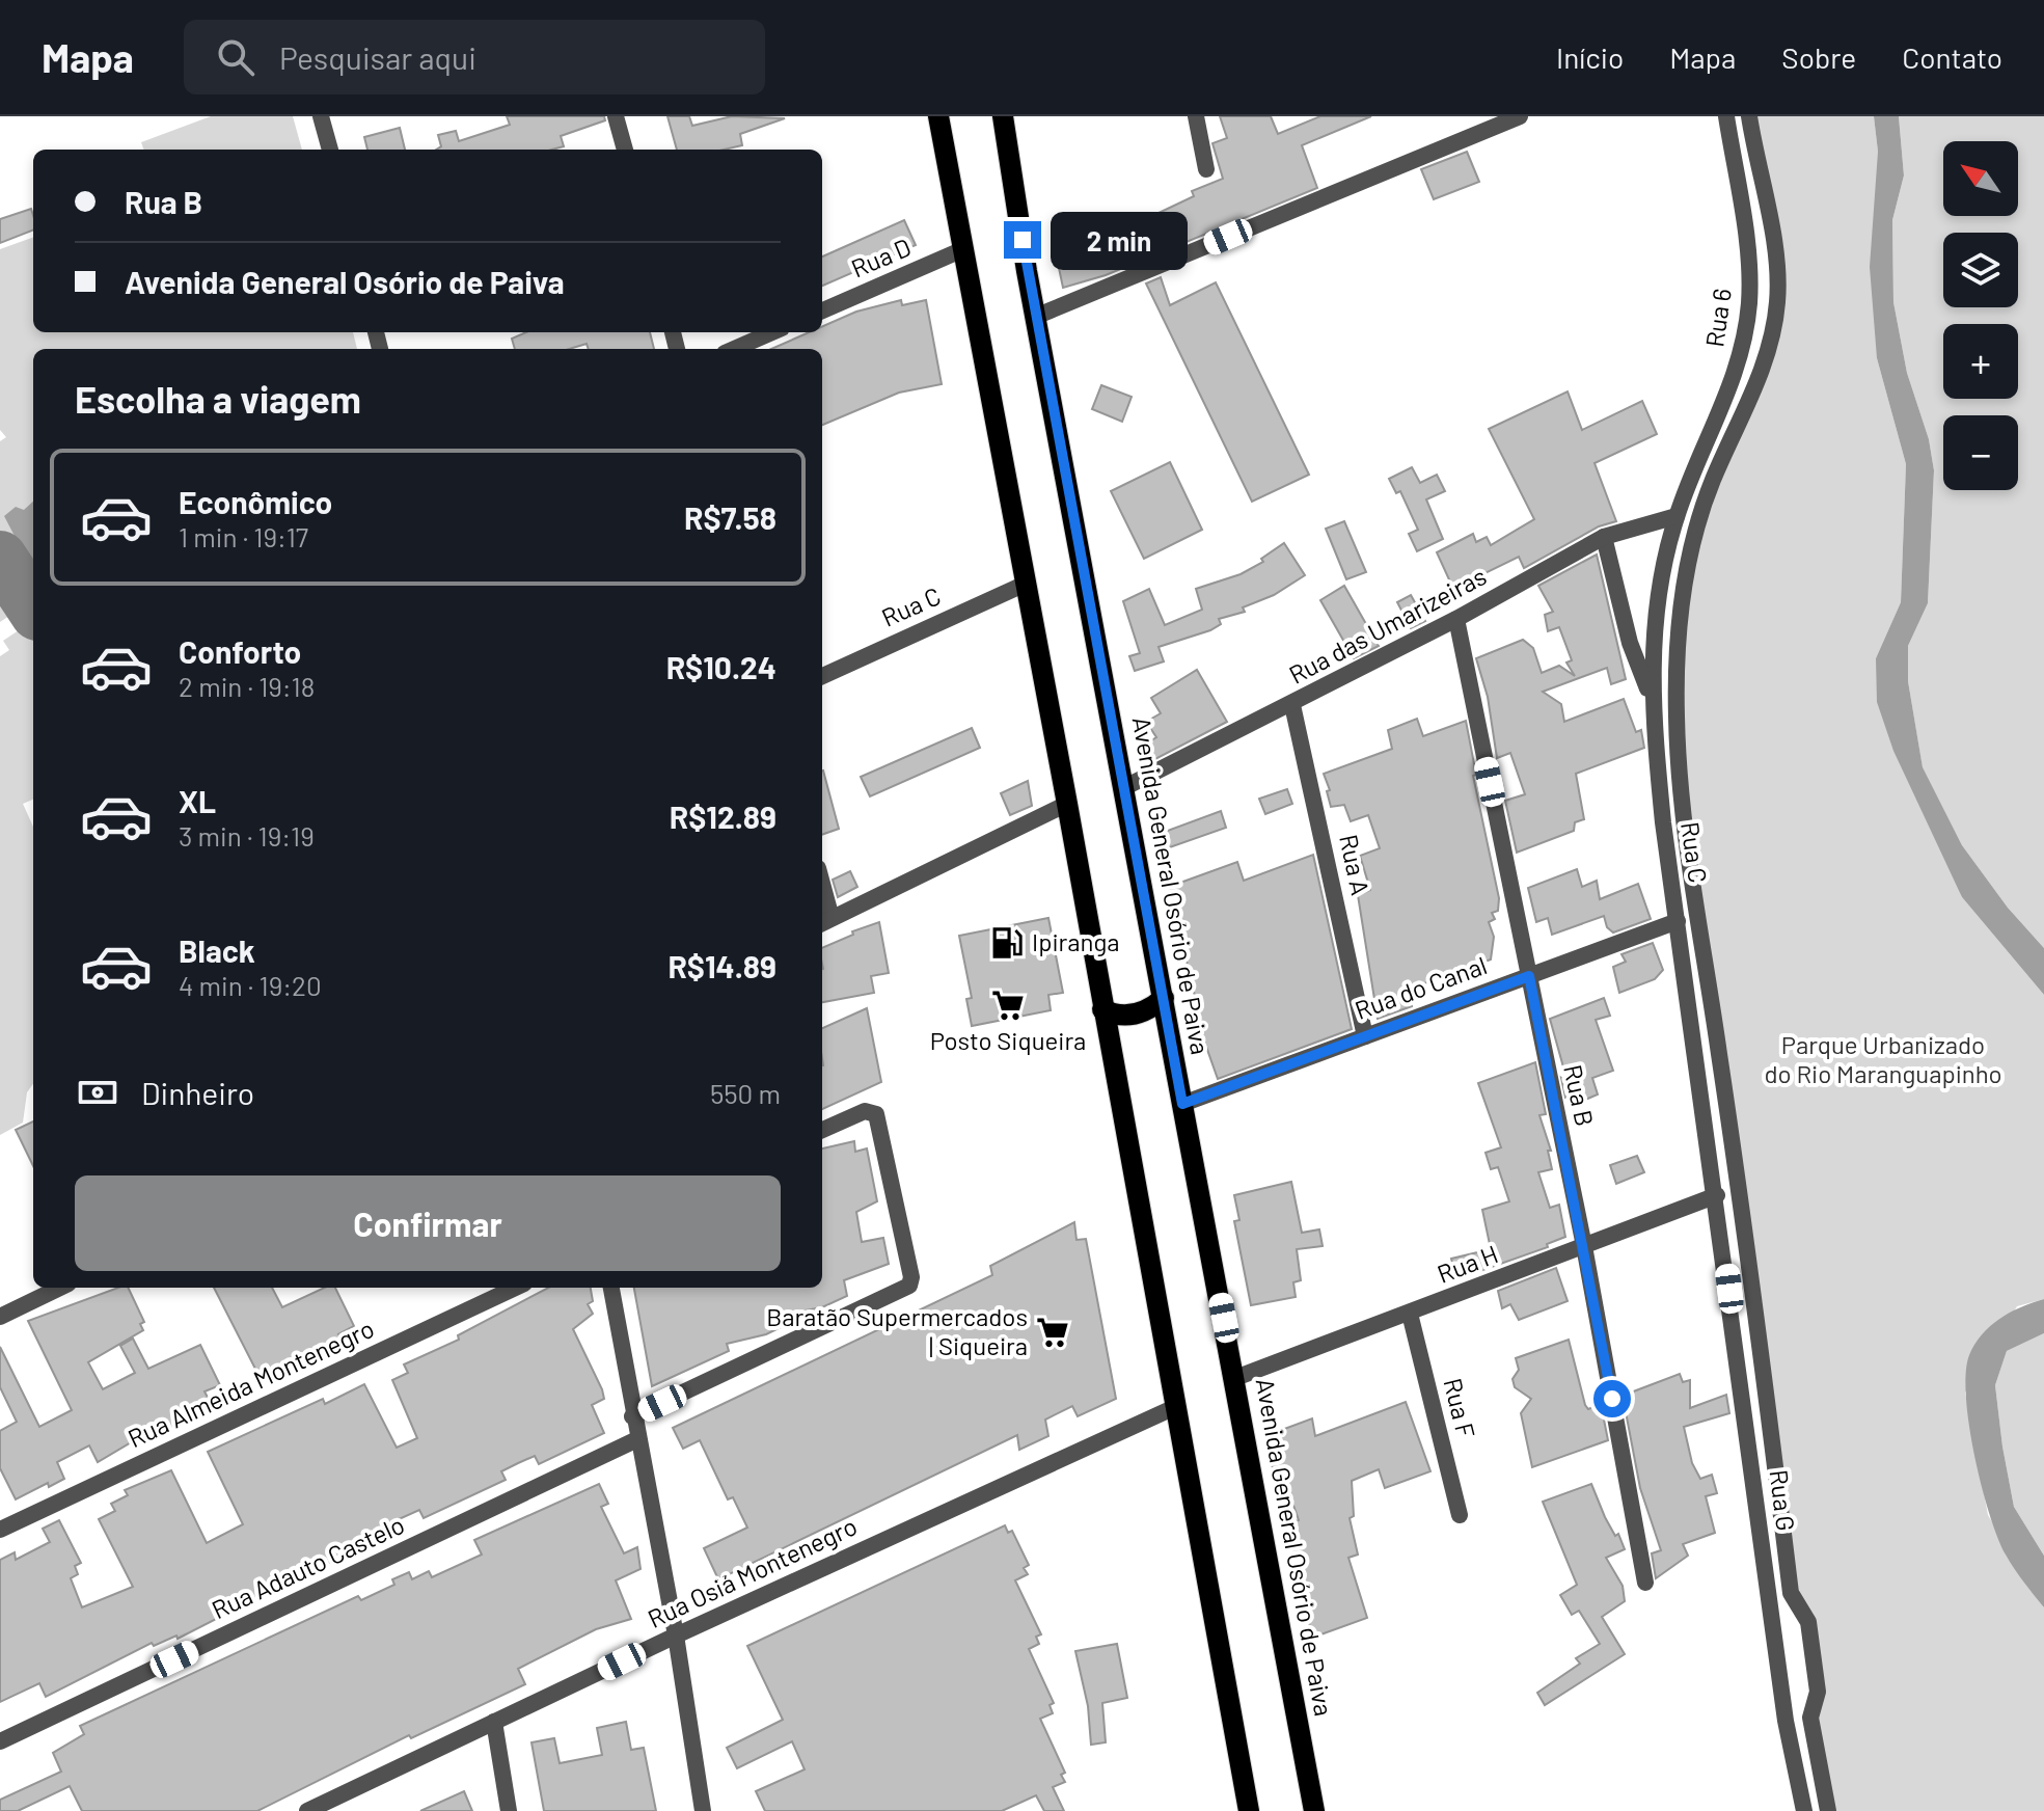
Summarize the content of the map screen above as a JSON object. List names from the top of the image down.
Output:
{
  "streets": {
    "main road": ["Avenida General Osório de Paiva"],
    "street": [
      "Rua D",
      "Rua 6",
      "Rua C",
      "Rua das Umarizeiras",
      "Rua A",
      "Rua do Canal",
      "Rua B",
      "Rua H",
      "Rua Almeida Montenegro",
      "Rua F",
      "Rua G",
      "Rua Adauto Castelo",
      "Rua Osiá Montenegro"
    ]
  },
  "crossings": [
    ["Rua 6", "Rua C"],
    ["Rua 6", "Rua das Umarizeiras"],
    ["Rua C", "Rua das Umarizeiras"],
    ["Rua C", "Rua do Canal"],
    ["Rua C", "Rua H"],
    ["Rua C", "Rua G"],
    ["Rua das Umarizeiras", "Rua A"],
    ["Rua das Umarizeiras", "Avenida General Osório de Paiva"],
    ["Rua das Umarizeiras", "Rua B"],
    ["Rua A", "Rua do Canal"],
    ["Avenida General Osório de Paiva", "Rua do Canal"],
    ["Avenida General Osório de Paiva", "Rua H"],
    ["Rua do Canal", "Rua B"],
    ["Rua B", "Rua H"],
    ["Rua H", "Rua F"],
    ["Rua H", "Rua G"]
  ],
  "parks": ["Parque Urbanizado do Rio Maranguapinho"],
  "places": {
    "fuel station": ["Ipiranga"],
    "supermarket": ["Posto Siqueira", "Baratão Supermercados | Siqueira"]
  },
  "north": "top left",
  "page": {
    "header": "Mapa",
    "search": "Pesquisar aqui",
    "nav": [
      "Início",
      "Mapa",
      "Sobre",
      "Contato"
    ],
    "map_buttons": ["+", "−"],
    "banner": ["Rua B", "Avenida General Osório de Paiva"],
    "bubble": "2 min",
    "heading": "Escolha a viagem",
    "list": [
      {
        "name": "Econômico",
        "note": "1 min · 19:17",
        "value": "R$7.58"
      },
      {
        "name": "Conforto",
        "note": "2 min · 19:18",
        "value": "R$10.24"
      },
      {
        "name": "XL",
        "note": "3 min · 19:19",
        "value": "R$12.89"
      },
      {
        "name": "Black",
        "note": "4 min · 19:20",
        "value": "R$14.89"
      }
    ],
    "pay": ["Dinheiro", "550 m"],
    "buttons": "Confirmar"
  }
}
